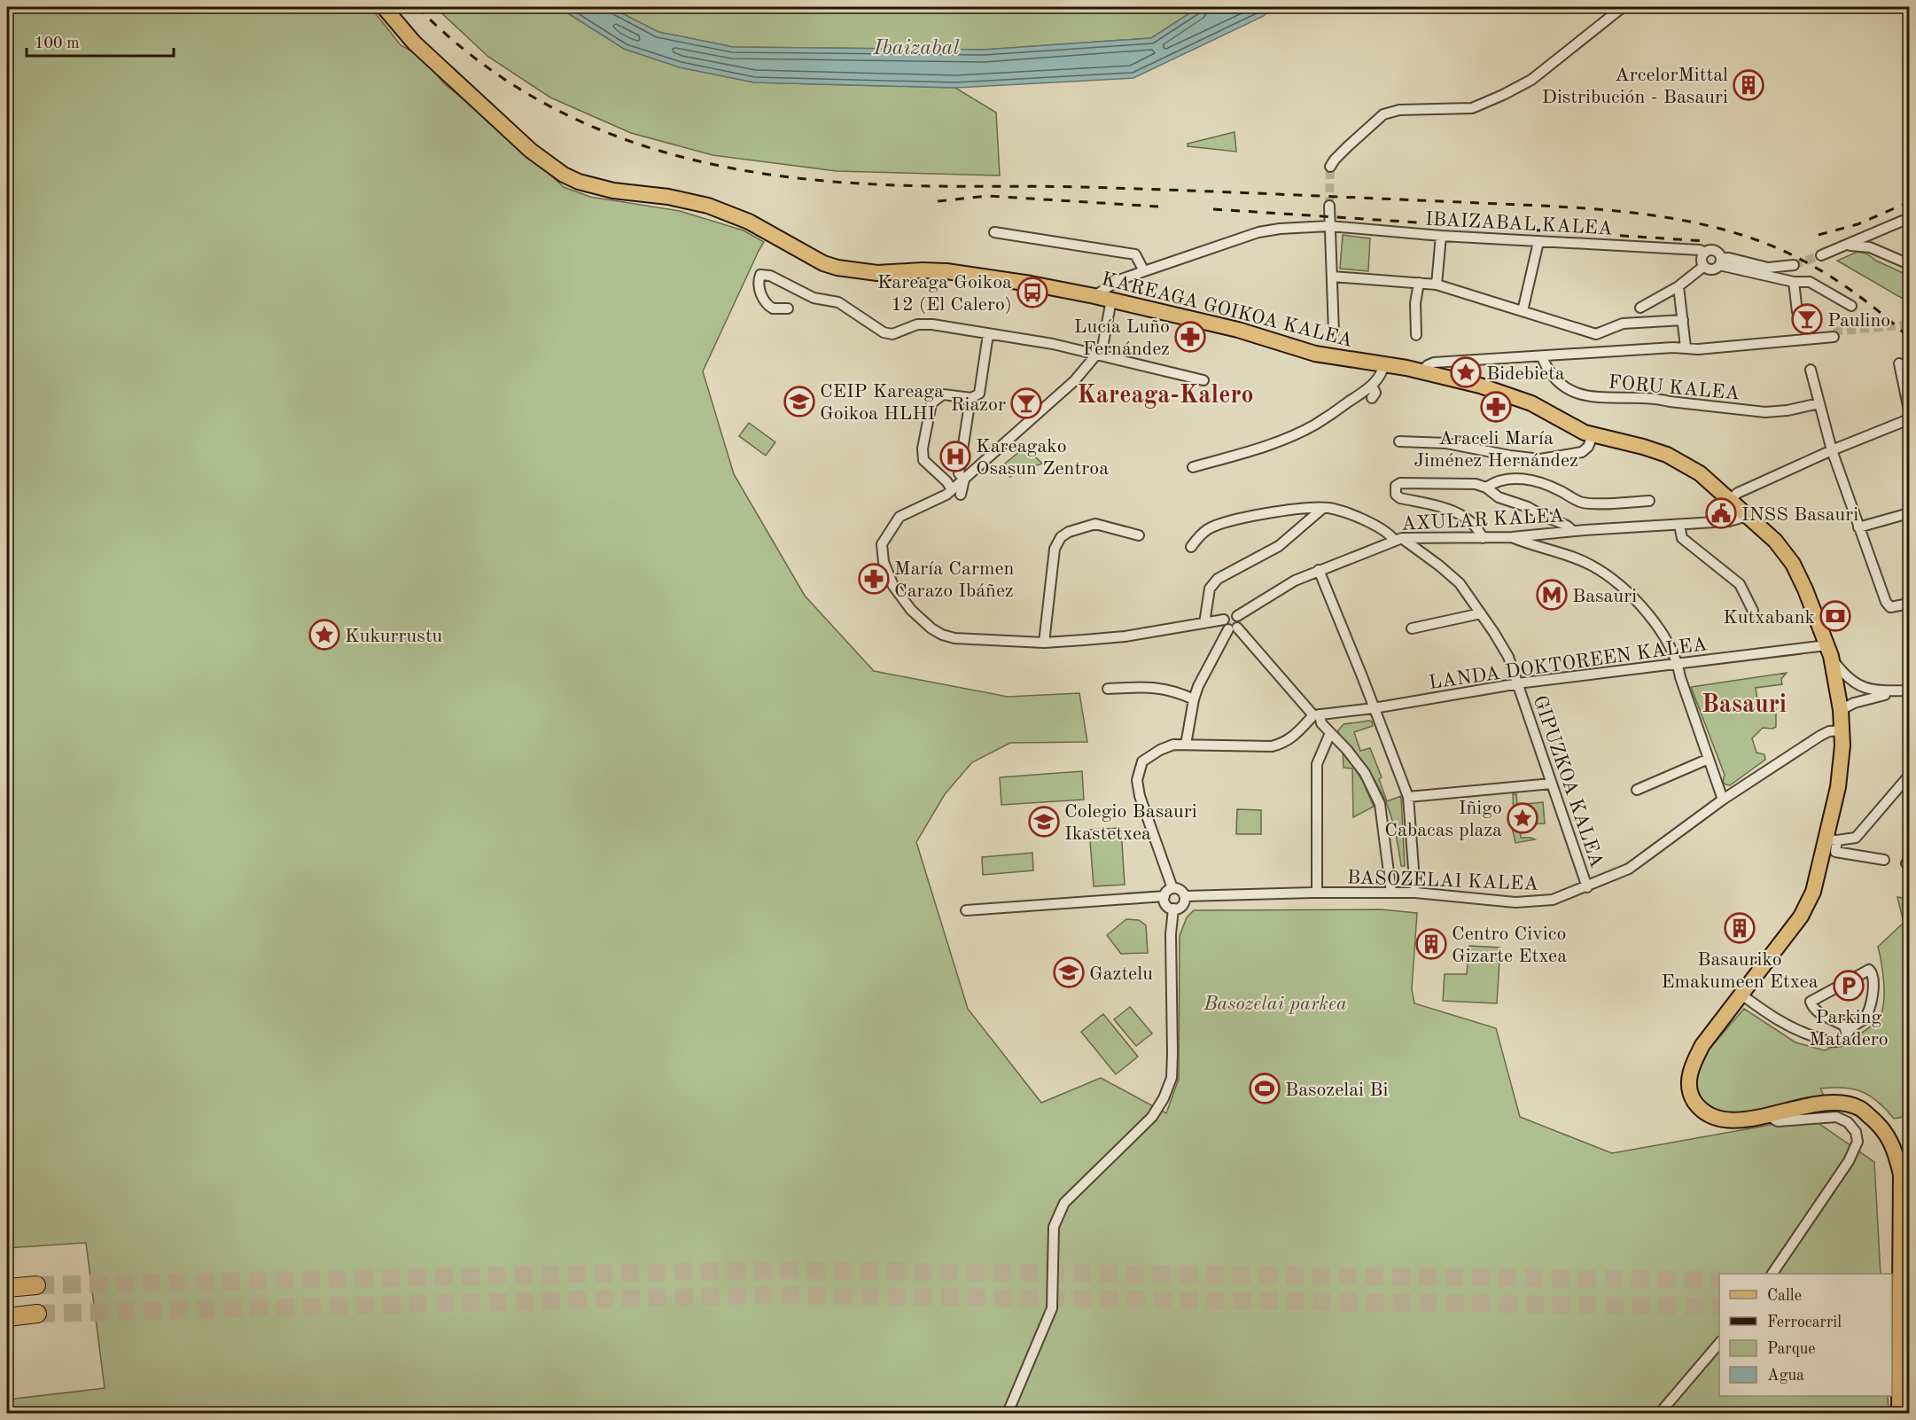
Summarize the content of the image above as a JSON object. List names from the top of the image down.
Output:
{
  "streets": {
    "main road": ["KAREAGA GOIKOA KALEA"],
    "street": [
      "IBAIZABAL KALEA",
      "FORU KALEA",
      "AXULAR KALEA",
      "LANDA DOKTOREEN KALEA",
      "GIPUZKOA KALEA",
      "BASOZELAI KALEA"
    ]
  },
  "crossings": [
    ["IBAIZABAL KALEA", "KAREAGA GOIKOA KALEA"],
    ["KAREAGA GOIKOA KALEA", "AXULAR KALEA"],
    ["KAREAGA GOIKOA KALEA", "LANDA DOKTOREEN KALEA"],
    ["KAREAGA GOIKOA KALEA", "BASOZELAI KALEA"],
    ["AXULAR KALEA", "GIPUZKOA KALEA"],
    ["LANDA DOKTOREEN KALEA", "GIPUZKOA KALEA"],
    ["GIPUZKOA KALEA", "BASOZELAI KALEA"]
  ],
  "districts": ["Kareaga-Kalero", "Basauri"],
  "water": ["Ibaizabal"],
  "parks": ["Basozelai parkea"],
  "places": {
    "building": ["ArcelorMittal Distribución - Basauri", "Basauriko Emakumeen Etxea", "Centro Civico Gizarte Etxea"],
    "bus stop": ["Kareaga Goikoa 12 (El Calero)"],
    "bar": ["Paulino", "Riazor"],
    "pharmacy": ["Lucía Luño Fernández", "Araceli María Jiménez Hernández", "María Carmen Carazo Ibáñez"],
    "place": ["Bidebieta", "Kukurrustu", "Iñigo Cabacas plaza"],
    "school or university": ["CEIP Kareaga Goikoa HLHI", "Colegio Basauri Ikastetxea", "Gaztelu"],
    "hospital": ["Kareagako Osasun Zentroa"],
    "public building": ["INSS Basauri"],
    "metro station": ["Basauri"],
    "bank": ["Kutxabank"],
    "parking": ["Parking Matadero"],
    "sports": ["Basozelai Bi"]
  },
  "legend": [
    "Calle",
    "Ferrocarril",
    "Parque",
    "Agua"
  ],
  "scale_bar": "100 m"
}
